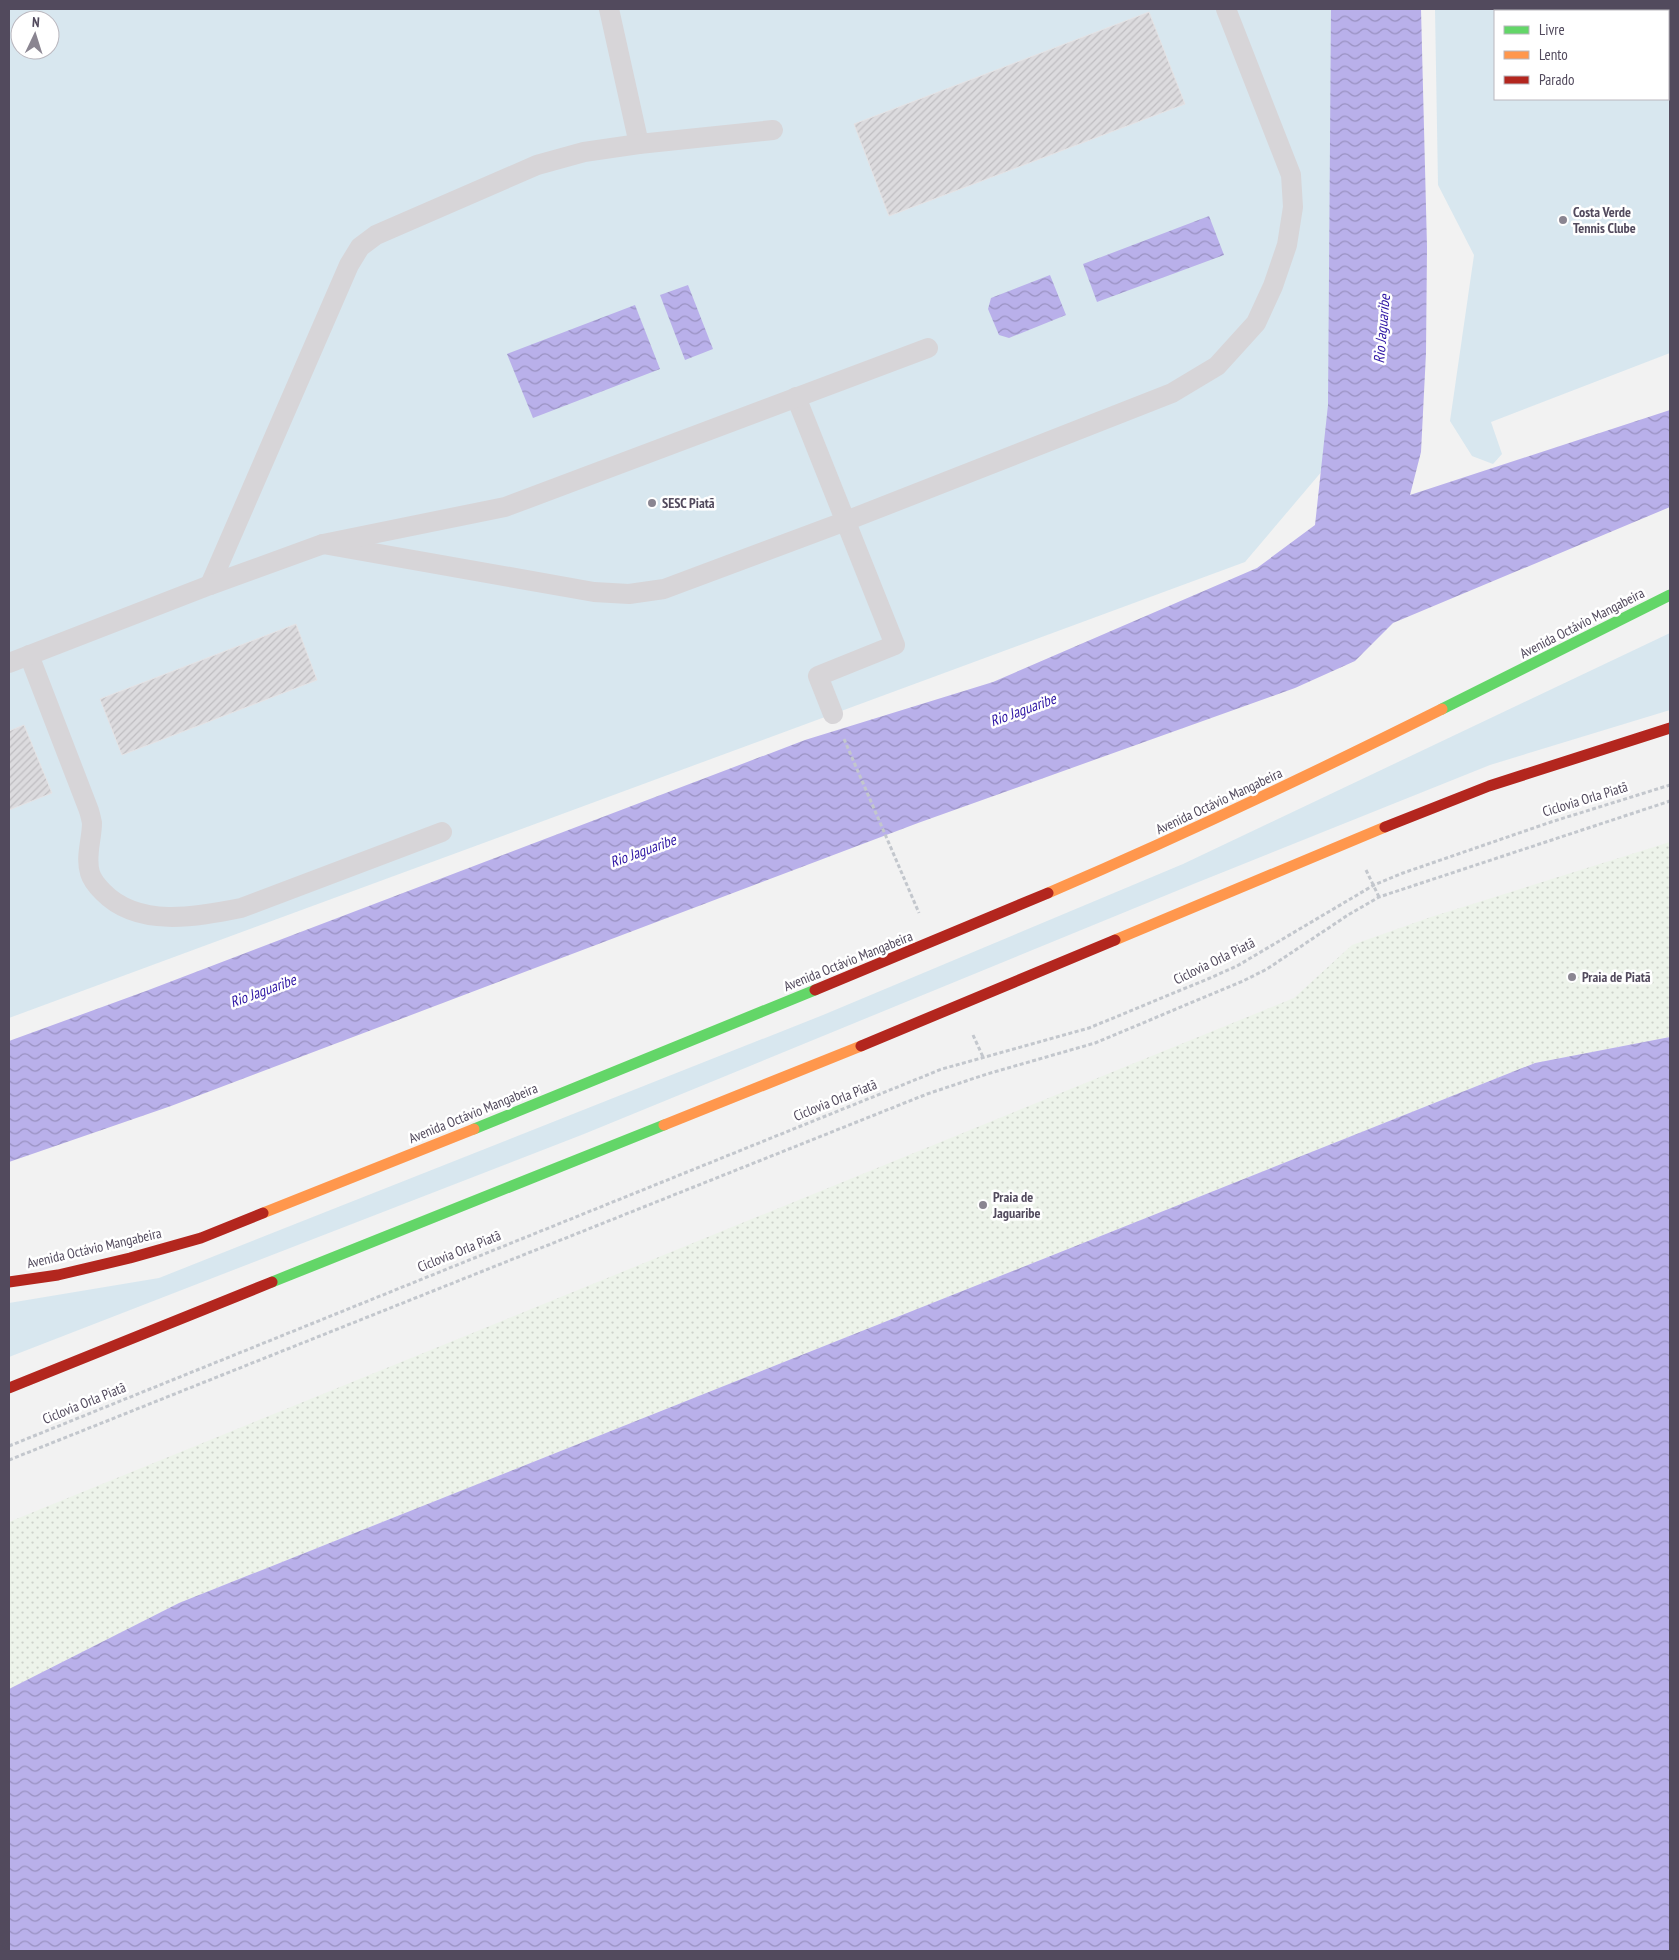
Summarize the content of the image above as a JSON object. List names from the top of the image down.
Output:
{
  "streets": {
    "main road": ["Avenida Octávio Mangabeira"],
    "path": ["Ciclovia Orla Piatã"]
  },
  "water": ["Rio Jaguaribe"],
  "places": [
    "Costa Verde Tennis Clube",
    "SESC Piatã",
    "Praia de Piatã",
    "Praia de Jaguaribe"
  ],
  "legend": ["Livre", "Lento", "Parado"],
  "north": "top"
}
